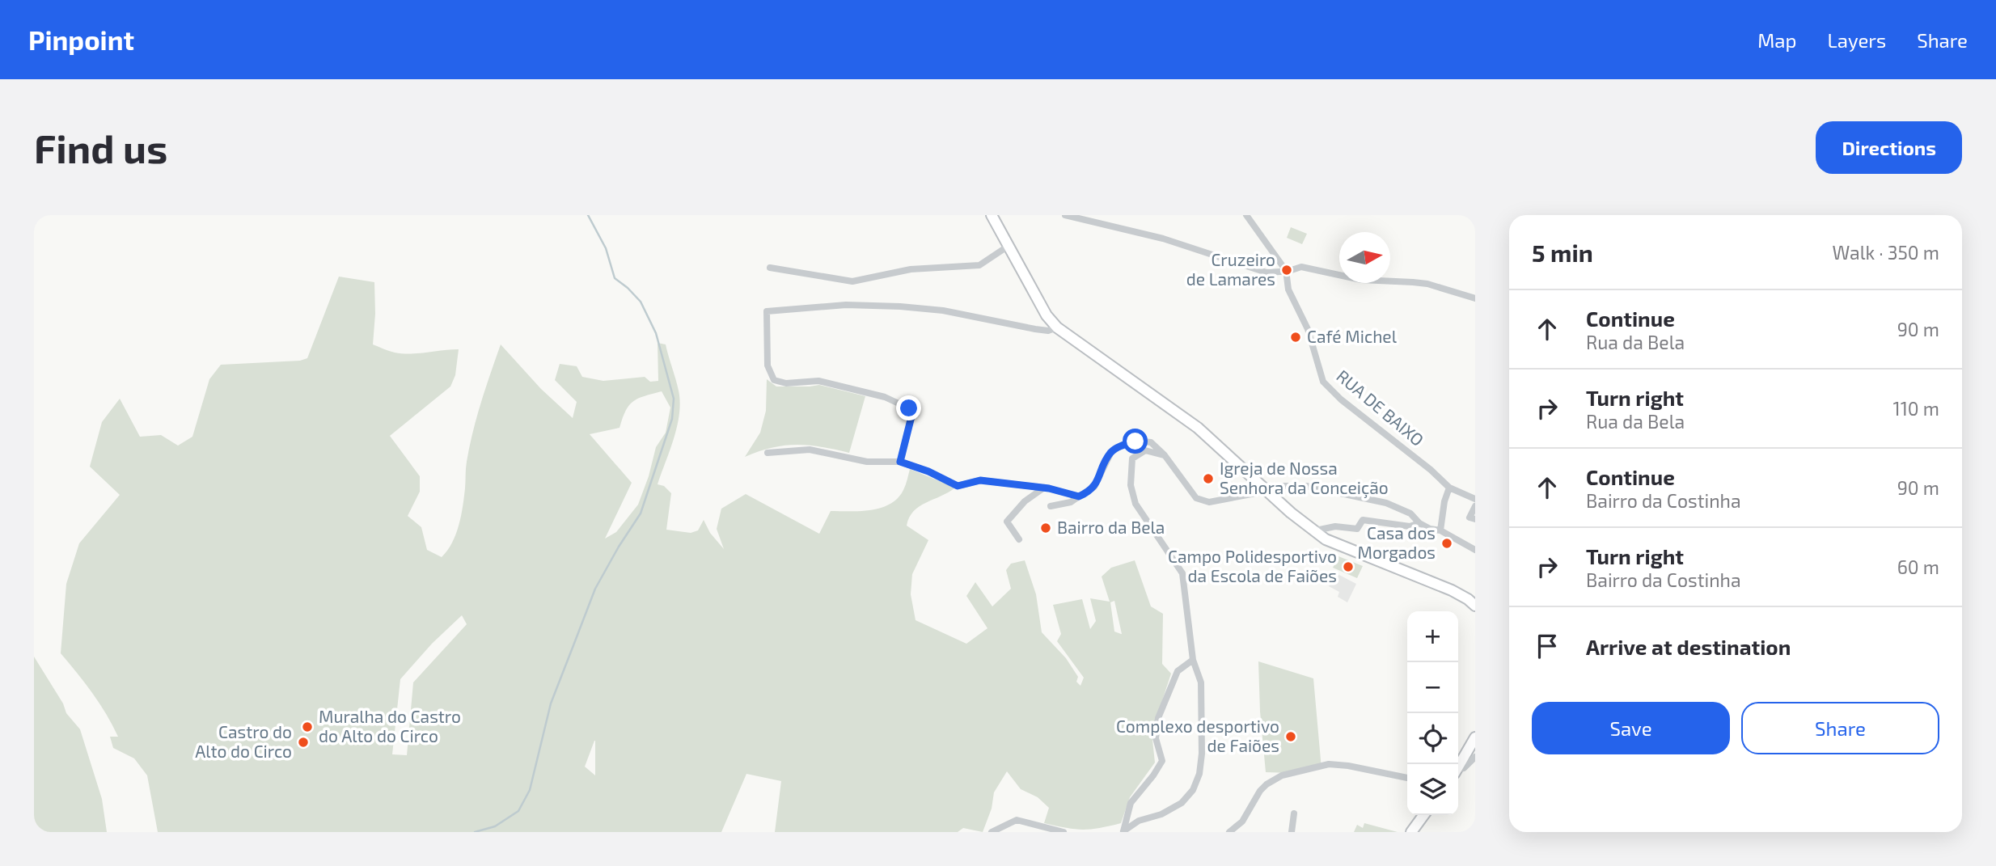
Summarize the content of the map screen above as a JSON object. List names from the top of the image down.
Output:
{
  "streets": {
    "street": ["RUA DE BAIXO"]
  },
  "places": [
    "Cruzeiro de Lamares",
    "Café Michel",
    "Igreja de Nossa Senhora da Conceição",
    "Bairro da Bela",
    "Casa dos Morgados",
    "Campo Polidesportivo da Escola de Faiões",
    "Muralha do Castro do Alto do Circo",
    "Complexo desportivo de Faiões",
    "Castro do Alto do Circo"
  ],
  "north": "right",
  "page": {
    "header": "Pinpoint",
    "nav": ["Map", "Layers", "Share"],
    "buttons": [
      "Directions",
      ["Save", "Share"]
    ],
    "title": "Find us",
    "heading": ["5 min", "Walk · 350 m"],
    "list": [
      ["Continue", "Rua da Bela", "90 m"],
      ["Turn right", "Rua da Bela", "110 m"],
      ["Continue", "Bairro da Costinha", "90 m"],
      ["Turn right", "Bairro da Costinha", "60 m"],
      "Arrive at destination"
    ],
    "map_buttons": ["+", "−"]
  }
}
